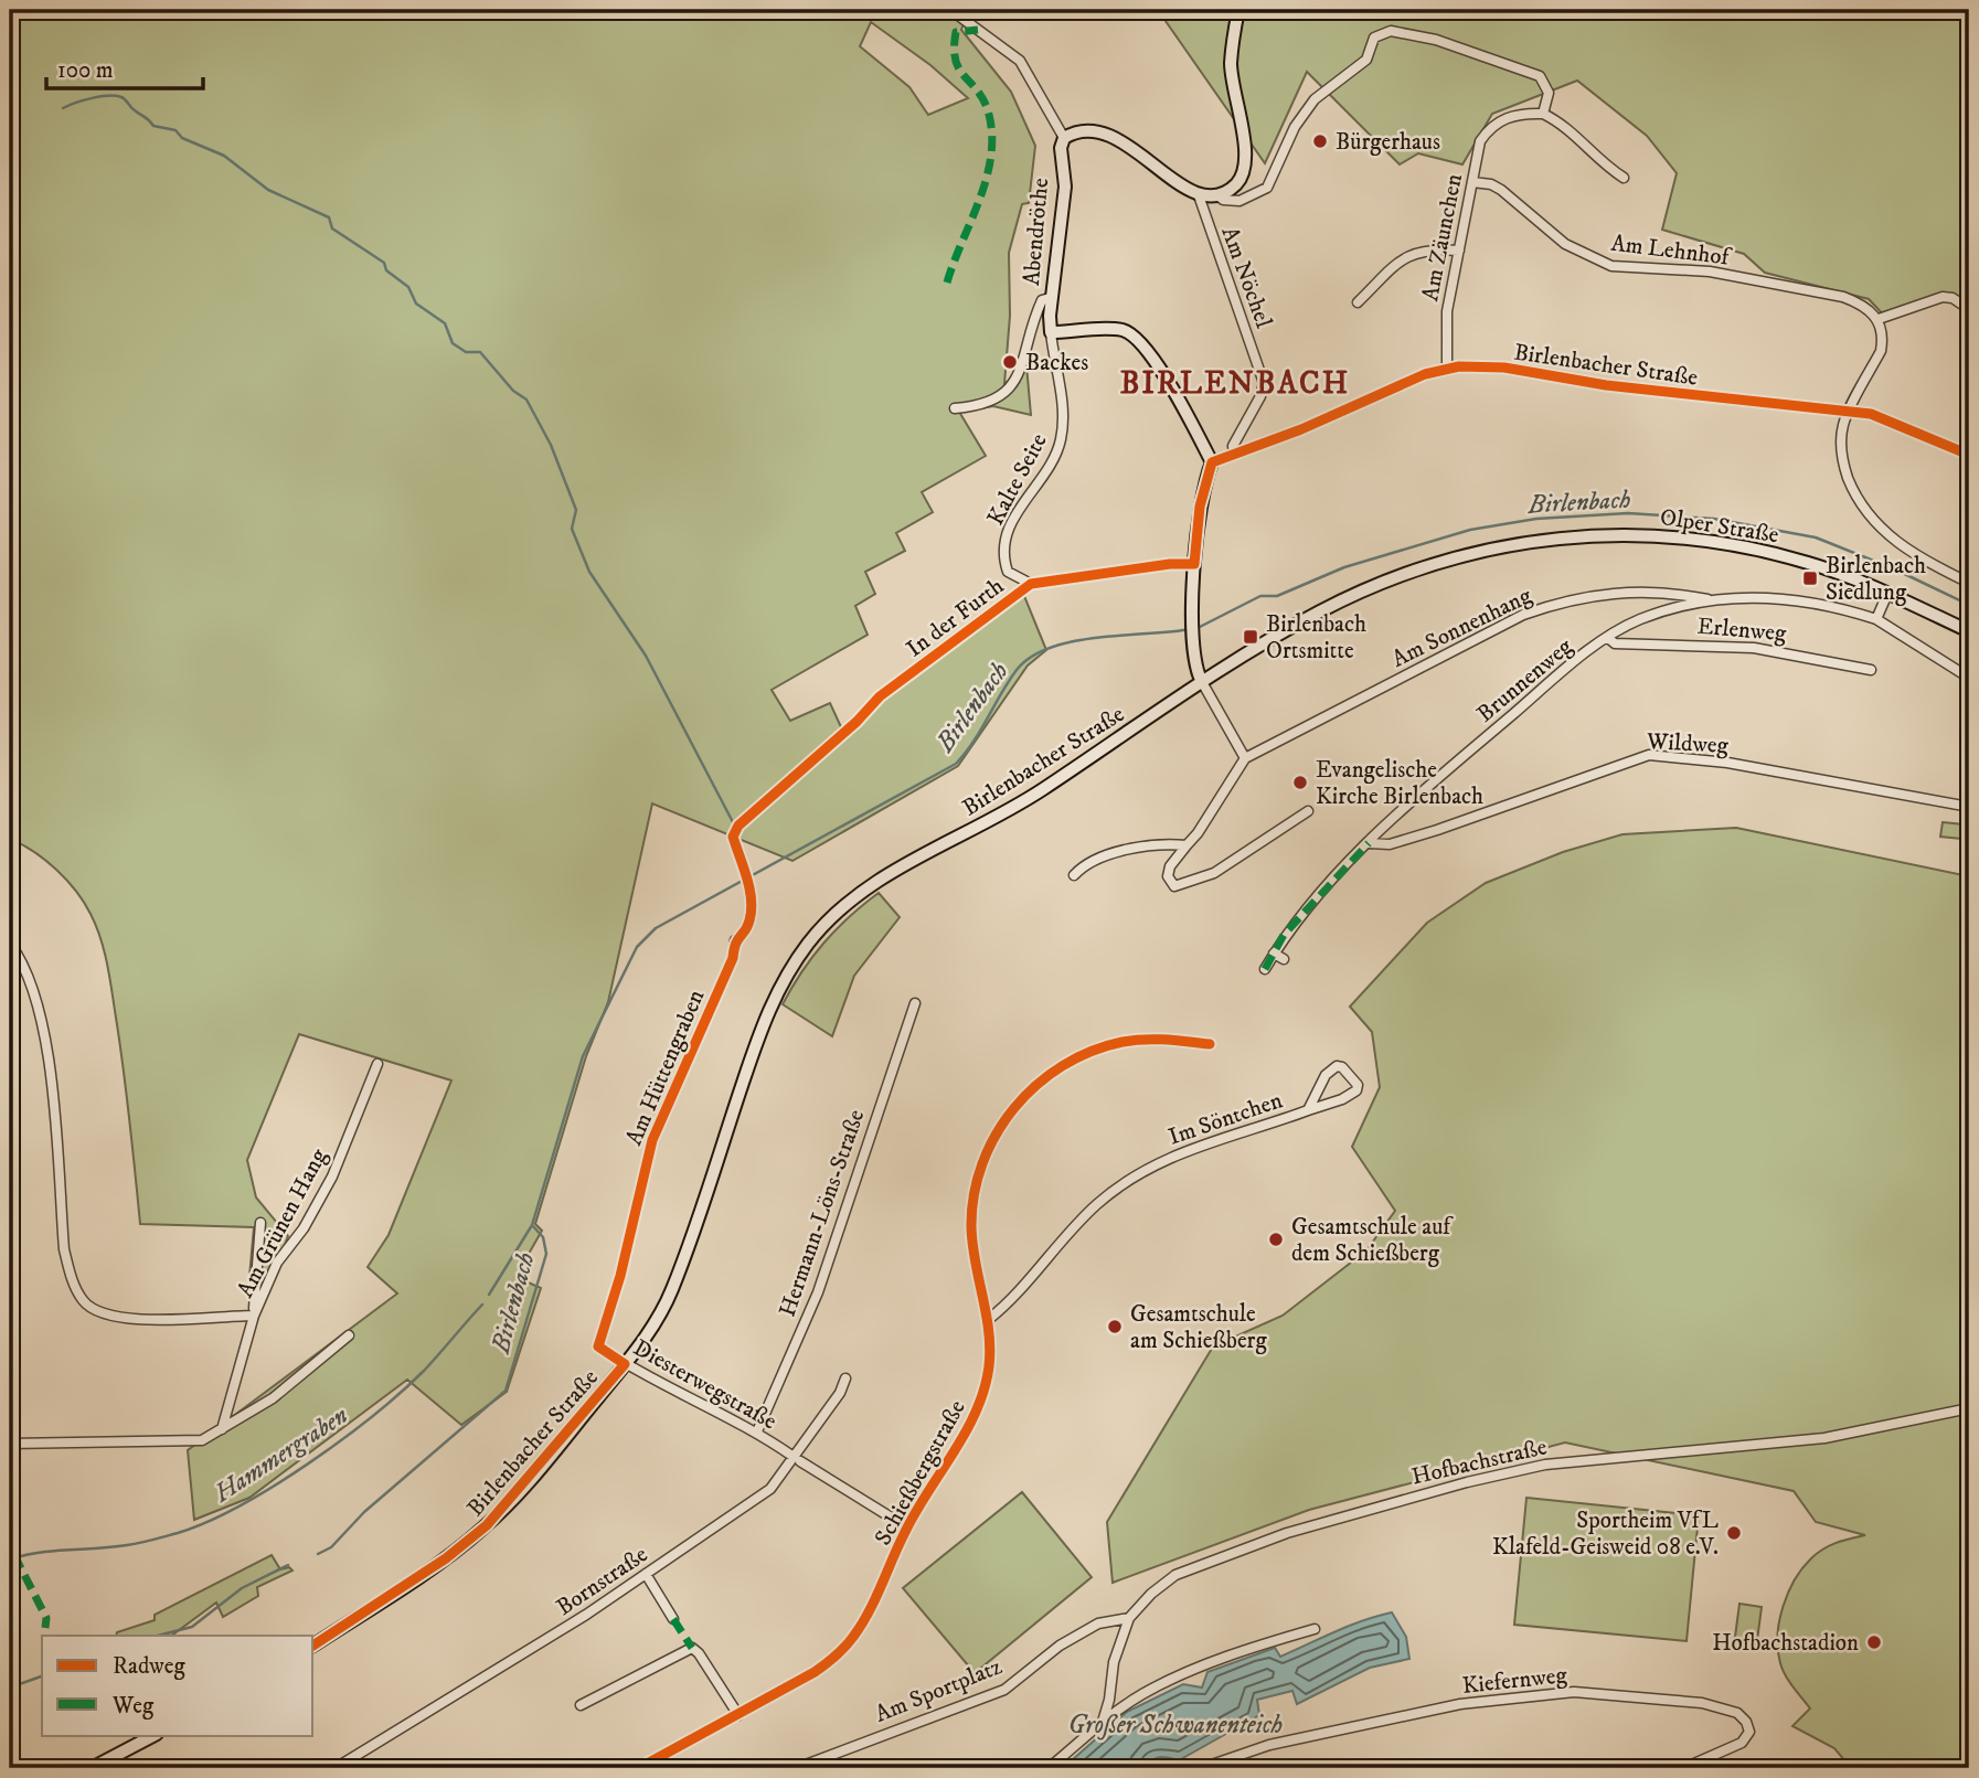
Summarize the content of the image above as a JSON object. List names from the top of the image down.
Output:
{
  "streets": {
    "main road": ["Abendröthe", "Birlenbacher Straße", "Olper Straße"],
    "street": [
      "Am Zäunchen",
      "Am Lehnhof",
      "Am Nöchel",
      "Kalte Seite",
      "In der Furth",
      "Am Sonnenhang",
      "Erlenweg",
      "Brunnenweg",
      "Wildweg",
      "Am Hüttengraben",
      "Im Söntchen",
      "Hermann-Löns-Straße",
      "Am Grünen Hang",
      "Diesterwegstraße",
      "Hofbachstraße",
      "Schießbergstraße",
      "Bornstraße",
      "Kiefernweg",
      "Am Sportplatz"
    ]
  },
  "crossings": [
    ["Abendröthe", "Kalte Seite"],
    ["Am Zäunchen", "Am Lehnhof"],
    ["Am Zäunchen", "Am Nöchel"],
    ["Am Zäunchen", "Birlenbacher Straße"],
    ["Am Nöchel", "Birlenbacher Straße"],
    ["Birlenbacher Straße", "Olper Straße"],
    ["Birlenbacher Straße", "Diesterwegstraße"],
    ["Kalte Seite", "In der Furth"],
    ["Am Sonnenhang", "Brunnenweg"],
    ["Erlenweg", "Brunnenweg"],
    ["Brunnenweg", "Wildweg"],
    ["Am Hüttengraben", "Diesterwegstraße"],
    ["Im Söntchen", "Schießbergstraße"],
    ["Hermann-Löns-Straße", "Diesterwegstraße"],
    ["Diesterwegstraße", "Schießbergstraße"],
    ["Diesterwegstraße", "Bornstraße"],
    ["Hofbachstraße", "Am Sportplatz"],
    ["Schießbergstraße", "Bornstraße"]
  ],
  "districts": ["BIRLENBACH"],
  "water": ["Birlenbach", "Hammergraben", "Großer Schwanenteich"],
  "places": {
    "other": [
      "Bürgerhaus",
      "Backes",
      "Evangelische Kirche Birlenbach",
      "Gesamtschule auf dem Schießberg",
      "Gesamtschule am Schießberg",
      "Sportheim VfL Klafeld-Geisweid 08 e.V.",
      "Hofbachstadion"
    ],
    "transit": ["Birlenbach Siedlung", "Birlenbach Ortsmitte"]
  },
  "legend": ["Radweg", "Weg"],
  "scale_bar": "100 m"
}
